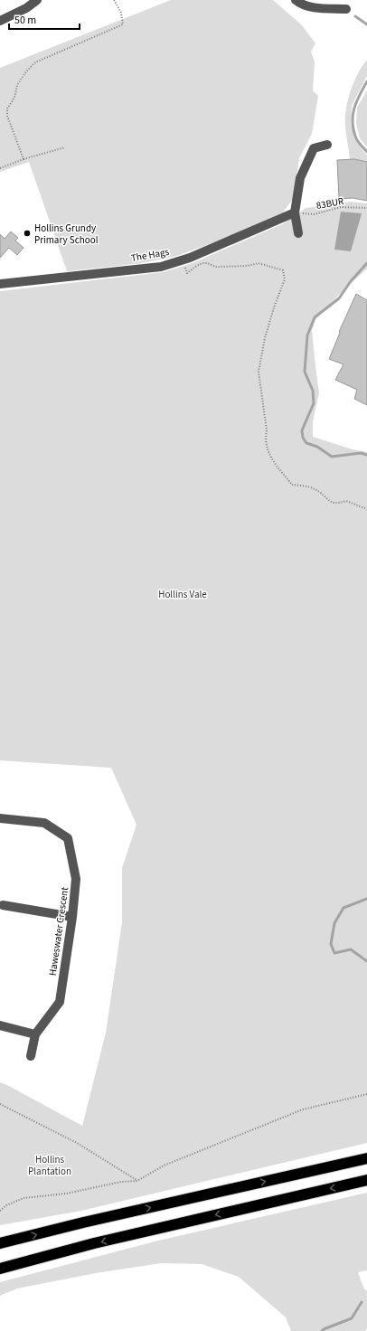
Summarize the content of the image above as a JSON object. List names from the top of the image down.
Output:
{
  "streets": {
    "street": ["The Hags", "Haweswater Crescent"],
    "path": ["83BUR"]
  },
  "crossings": [
    ["83BUR", "The Hags"]
  ],
  "parks": ["Hollins Vale", "Hollins Plantation"],
  "places": ["Hollins Grundy Primary School"],
  "scale_bar": "50 m"
}
